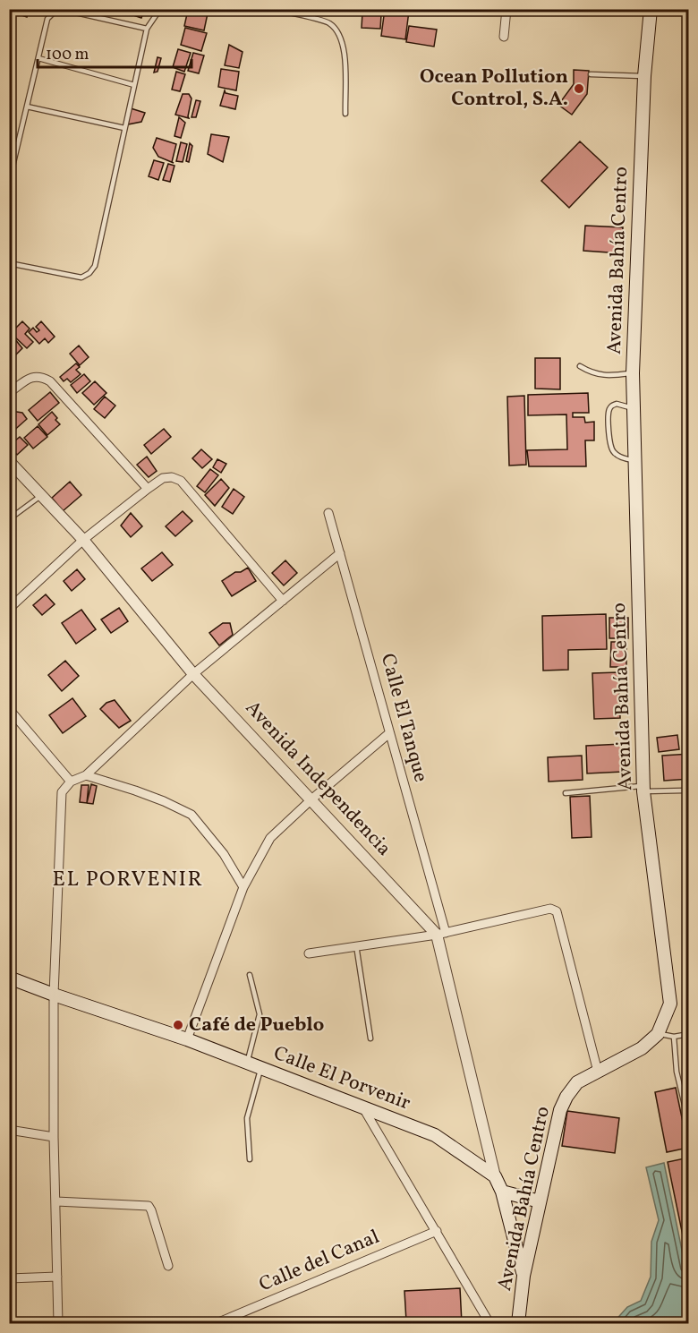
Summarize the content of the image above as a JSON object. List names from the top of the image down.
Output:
{
  "streets": {
    "main road": ["Avenida Bahía Centro", "Calle El Porvenir"],
    "street": ["Calle El Tanque", "Avenida Independencia", "Calle del Canal"]
  },
  "crossings": [
    ["Calle El Tanque", "Avenida Independencia"],
    ["Avenida Independencia", "Calle El Porvenir"]
  ],
  "districts": ["EL PORVENIR"],
  "places": ["Ocean Pollution Control, S.A.", "Café de Pueblo"],
  "scale_bar": "100 m"
}
